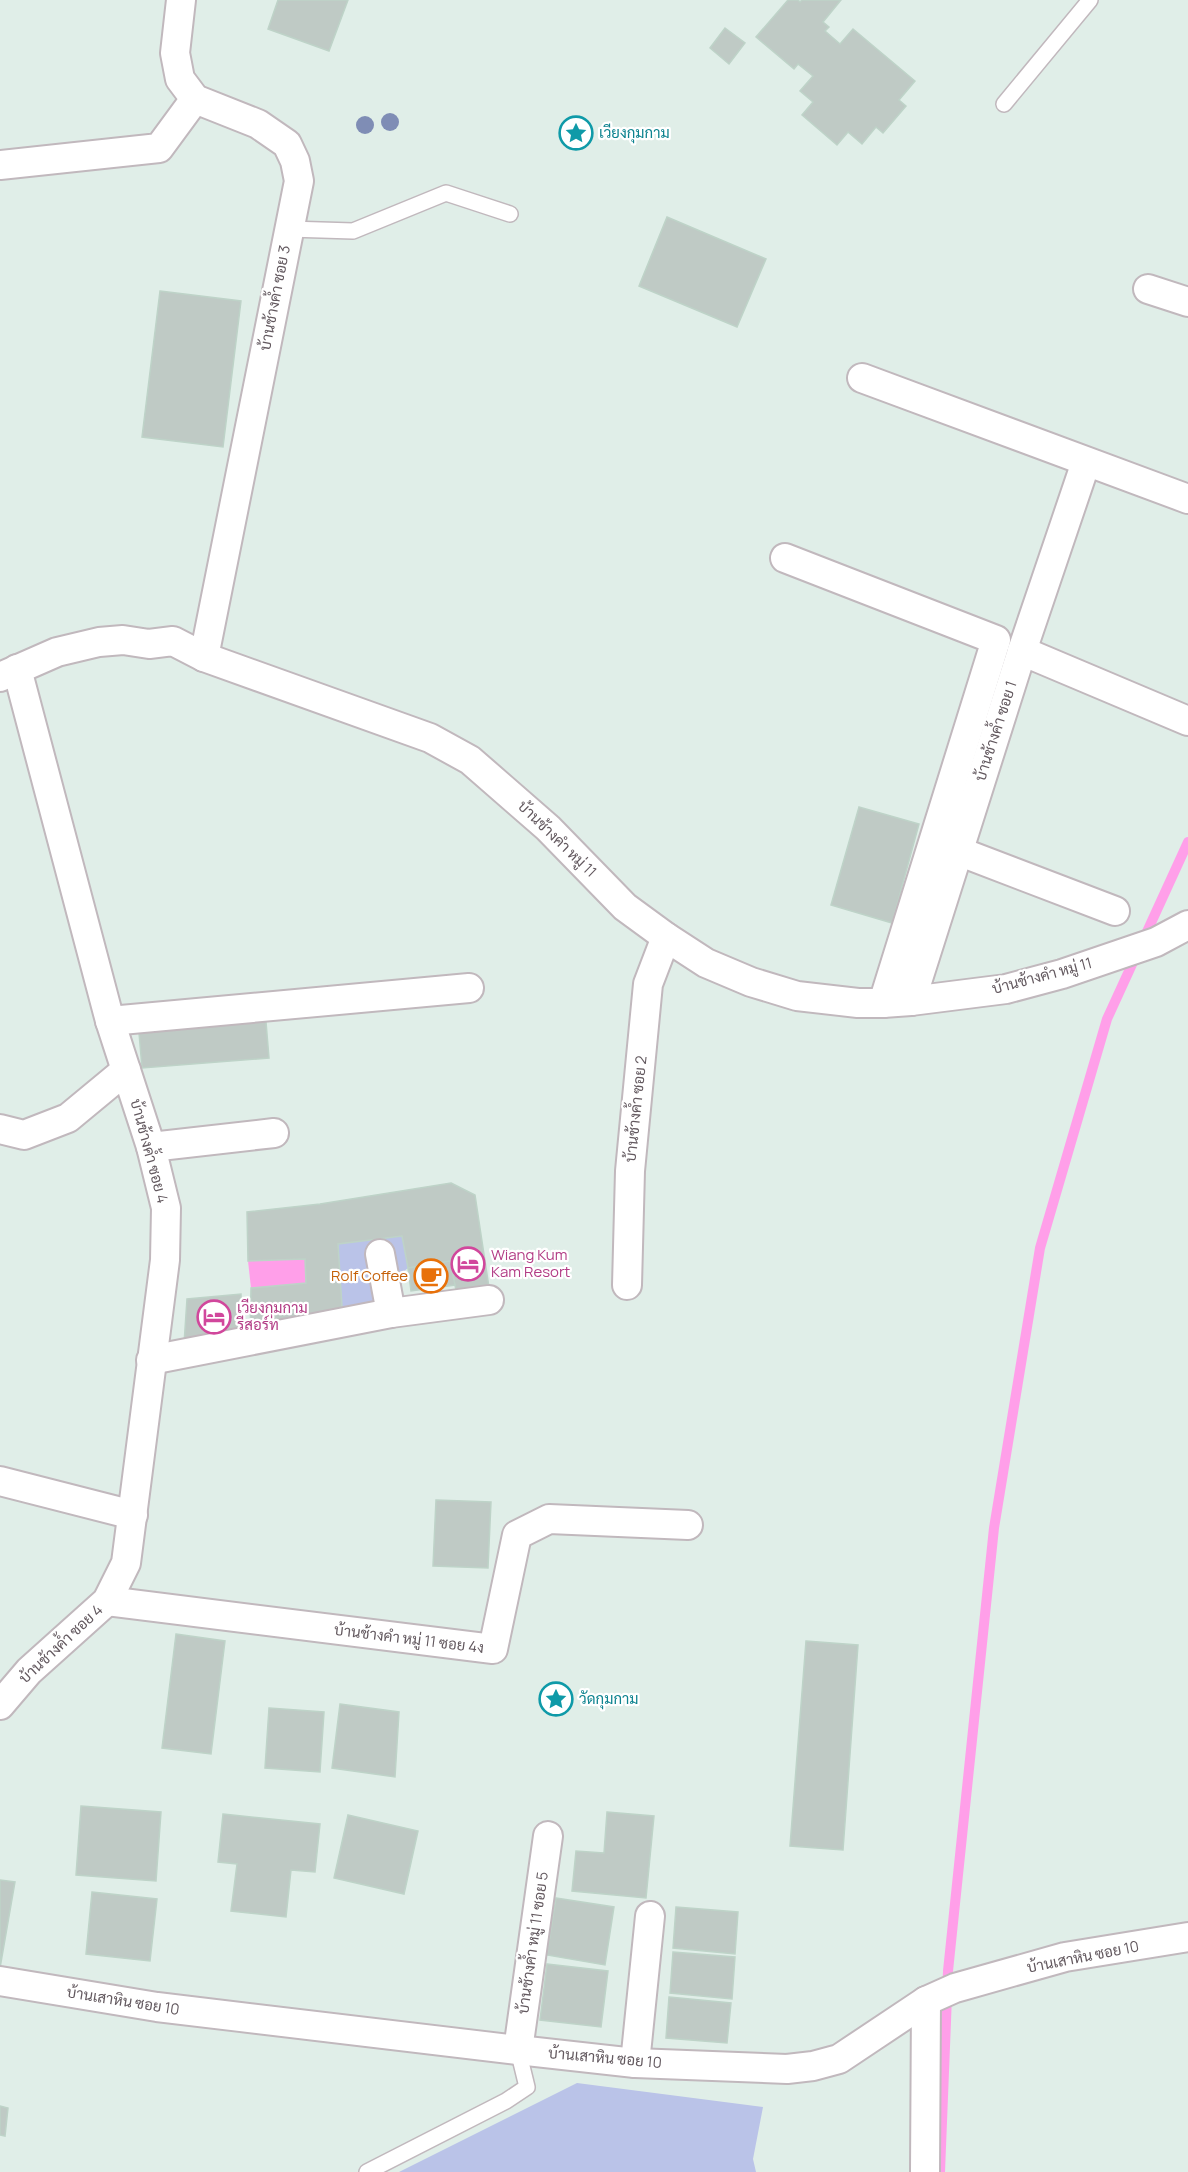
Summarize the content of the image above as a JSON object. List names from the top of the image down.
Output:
{
  "streets": {
    "street": [
      "บ้านช้างค้ำ ซอย 3",
      "บ้านช้างค้ำ ซอย 1",
      "บ้านช้างคำ หมู่ 11",
      "บ้านช้างค้ำ ซอย 2",
      "บ้านช้างค้ำ ซอย 4",
      "บ้านช้างคำ หมู่ 11 ซอย 4ง",
      "บ้านช้างค้ำ หมู่ 11 ซอย 5",
      "บ้านเสาหิน ซอย 10"
    ]
  },
  "crossings": [
    ["บ้านช้างค้ำ ซอย 3", "บ้านช้างคำ หมู่ 11"],
    ["บ้านช้างค้ำ ซอย 1", "บ้านช้างคำ หมู่ 11"],
    ["บ้านช้างคำ หมู่ 11", "บ้านช้างค้ำ ซอย 2"],
    ["บ้านช้างคำ หมู่ 11", "บ้านช้างค้ำ ซอย 4"],
    ["บ้านช้างค้ำ ซอย 4", "บ้านช้างคำ หมู่ 11 ซอย 4ง"],
    ["บ้านช้างค้ำ หมู่ 11 ซอย 5", "บ้านเสาหิน ซอย 10"]
  ],
  "places": {
    "place": ["เวียงกุมกาม", "วัดกุมกาม"],
    "hotel": ["Wiang Kum Kam Resort", "เวียงกุมกาม รีสอร์ท"],
    "cafe": ["Rolf Coffee"]
  }
}
